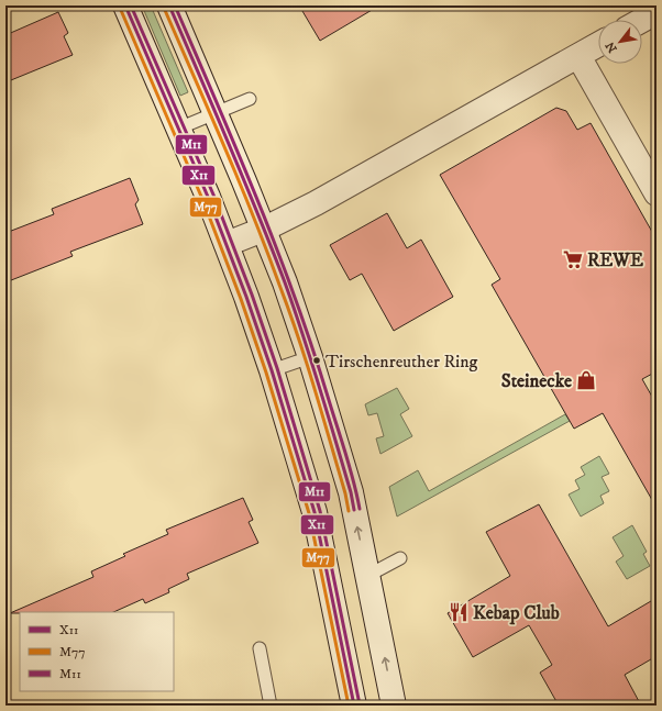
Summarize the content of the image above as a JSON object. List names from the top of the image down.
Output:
{
  "places": {
    "supermarket": ["REWE"],
    "other": ["Tirschenreuther Ring"],
    "shop": ["Steinecke"],
    "restaurant": ["Kebap Club"]
  },
  "lines": ["transit line X11", "transit line M11", "transit line M77"],
  "legend": ["X11", "M77", "M11"],
  "north": "bottom left"
}
